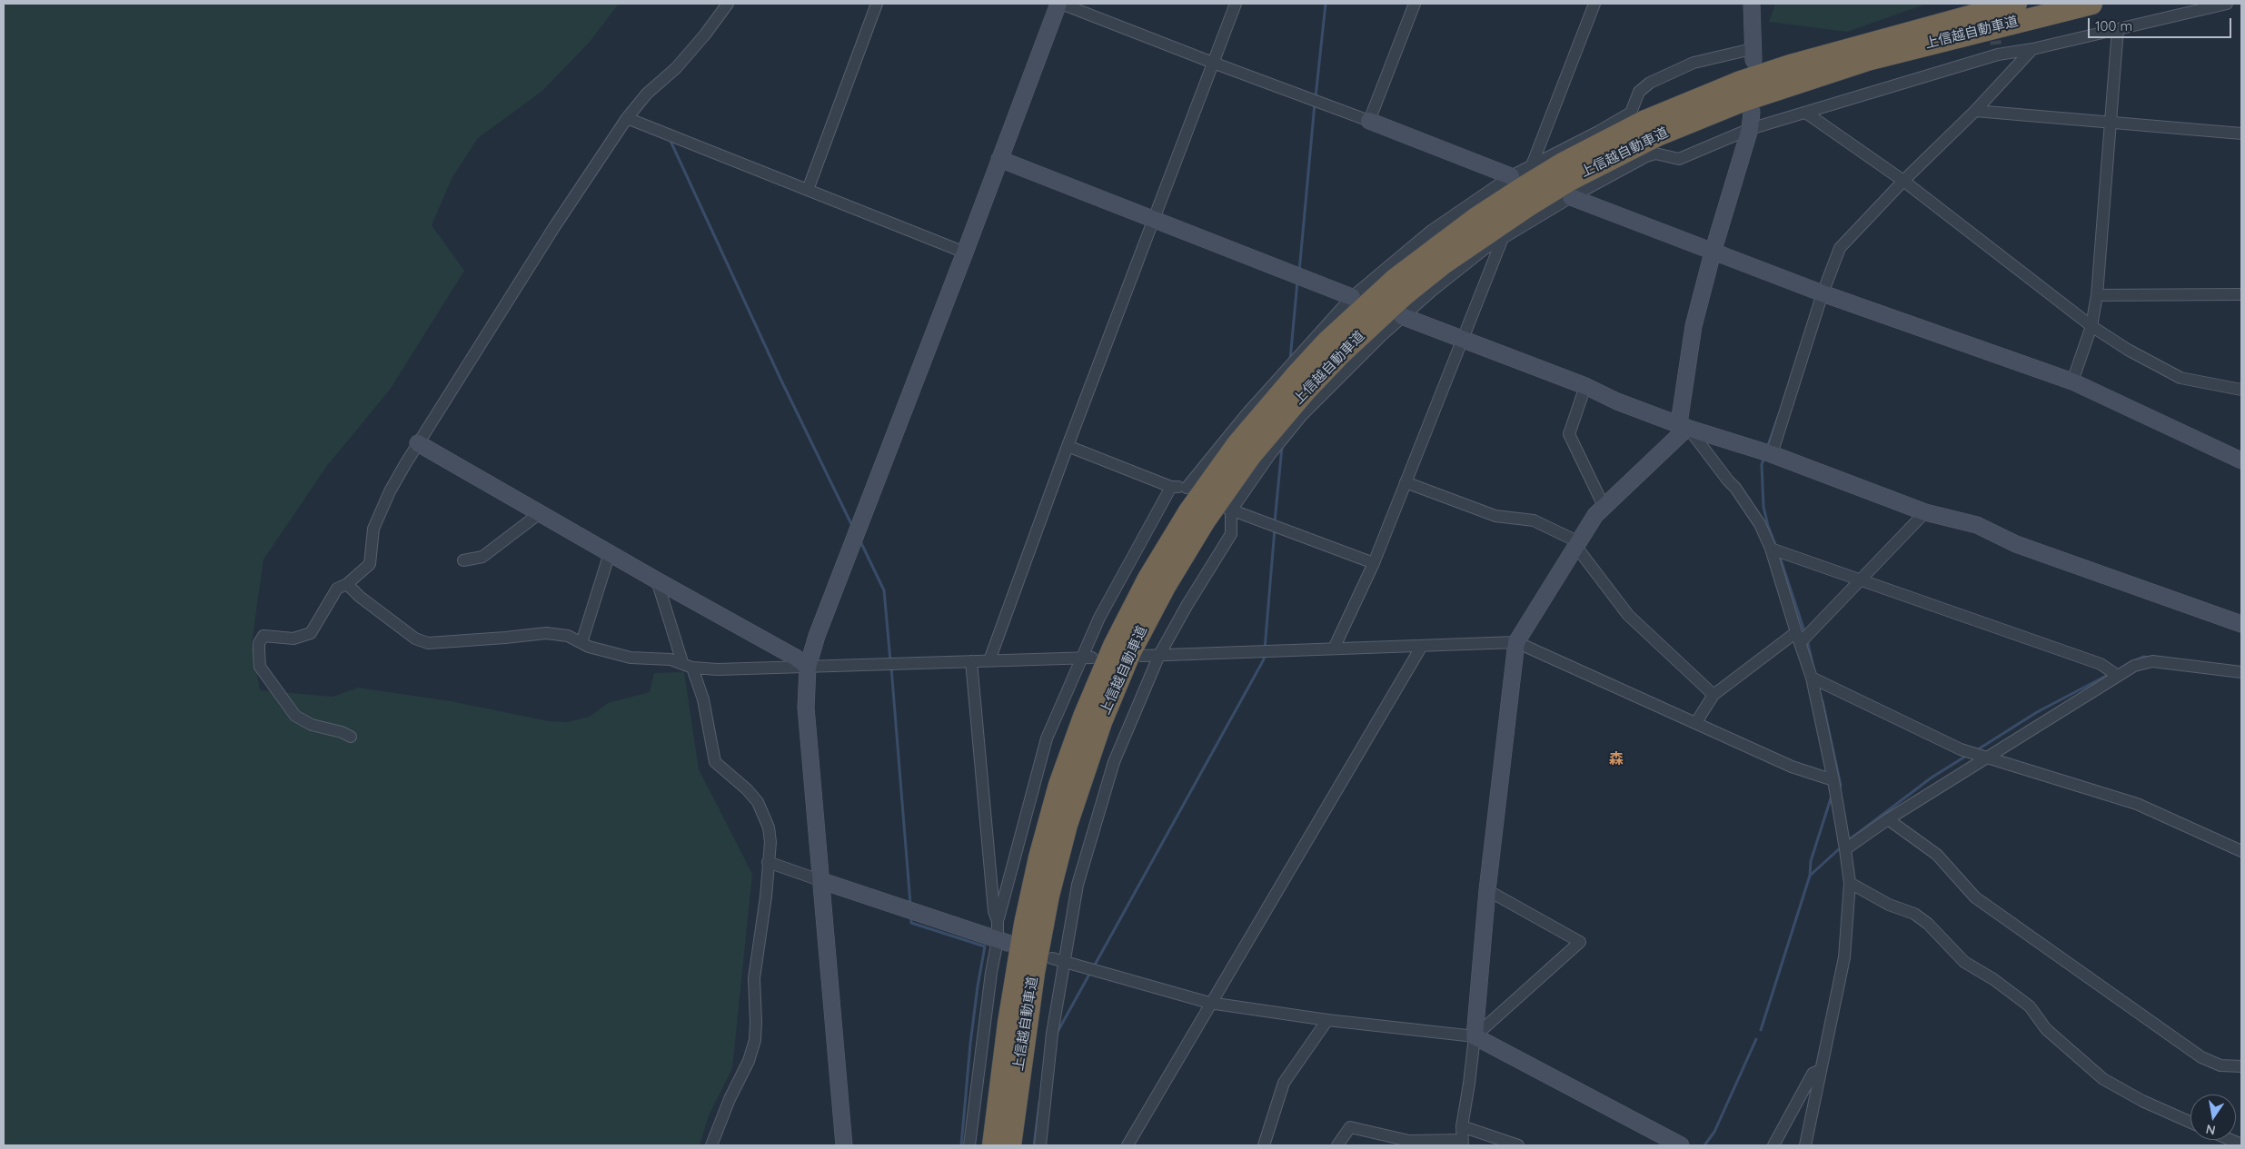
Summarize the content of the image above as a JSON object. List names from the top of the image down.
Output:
{
  "streets": {
    "highway": ["上信越自動車道"]
  },
  "districts": ["森"],
  "scale_bar": "100 m",
  "north": "bottom"
}
